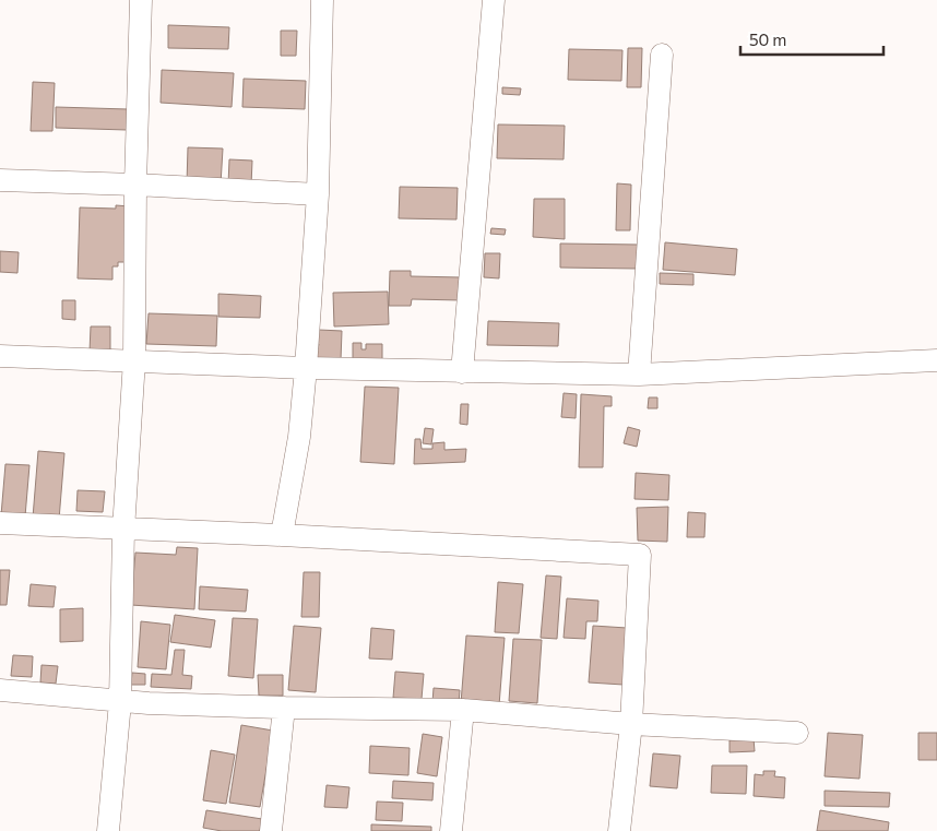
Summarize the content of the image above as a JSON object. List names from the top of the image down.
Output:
{
  "scale_bar": "50 m"
}
